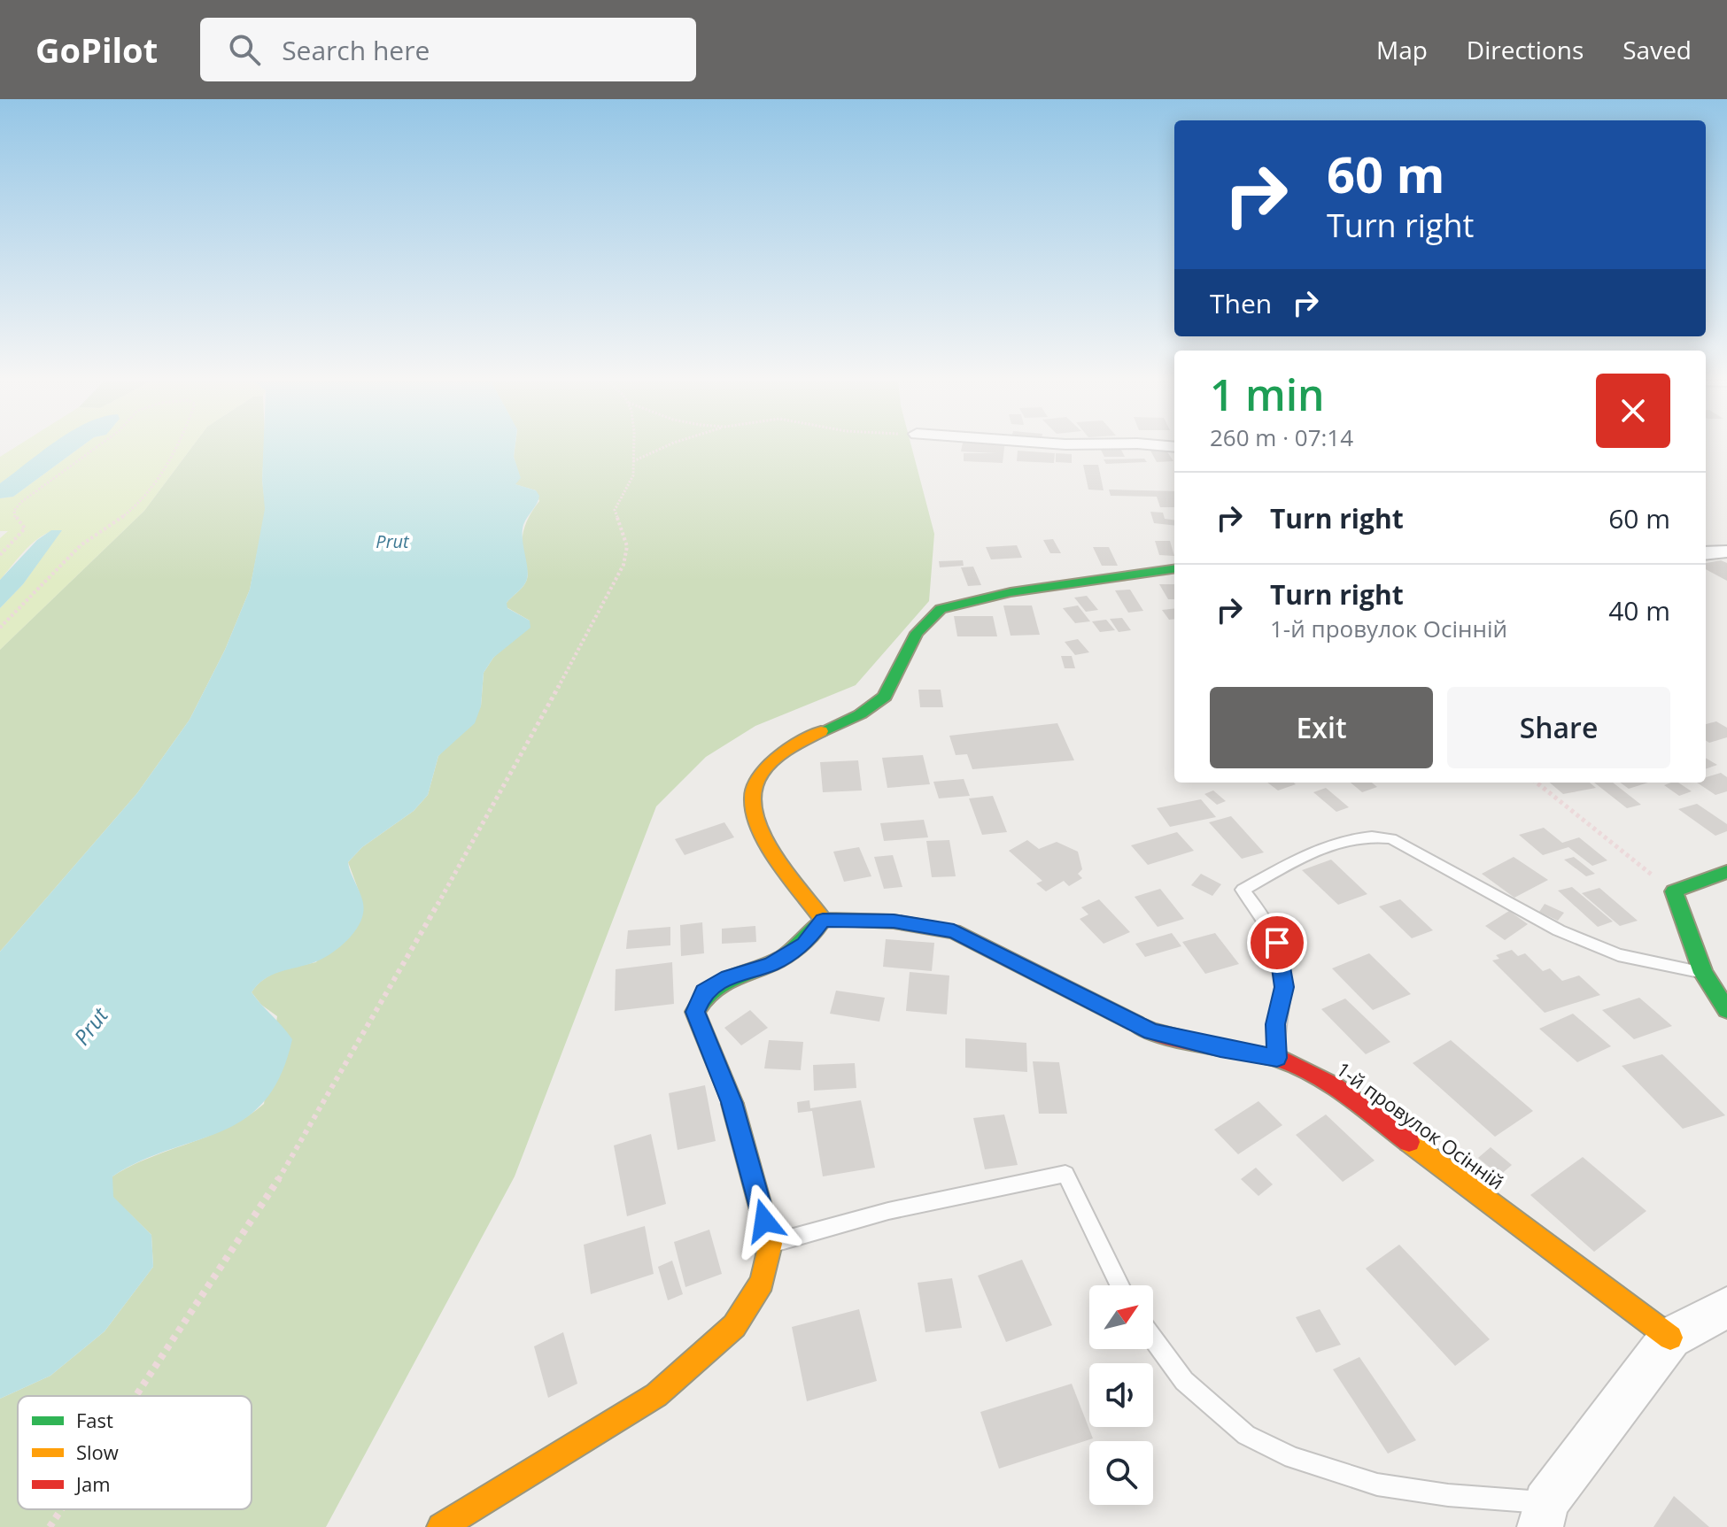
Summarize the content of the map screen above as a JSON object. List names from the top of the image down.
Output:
{
  "streets": {
    "street": ["1-й провулок Осінній"]
  },
  "water": ["Prut"],
  "legend": ["Fast", "Slow", "Jam"],
  "north": "top right",
  "page": {
    "header": "GoPilot",
    "search": "Search here",
    "nav": ["Map", "Directions", "Saved"],
    "turn": ["60 m", "Turn right"],
    "then": "Then",
    "heading": ["1 min", "260 m · 07:14"],
    "list": [
      {
        "name": "Turn right",
        "value": "60 m"
      },
      {
        "name": "Turn right",
        "note": "1-й провулок Осінній",
        "value": "40 m"
      }
    ],
    "buttons": ["Exit", "Share"]
  }
}
